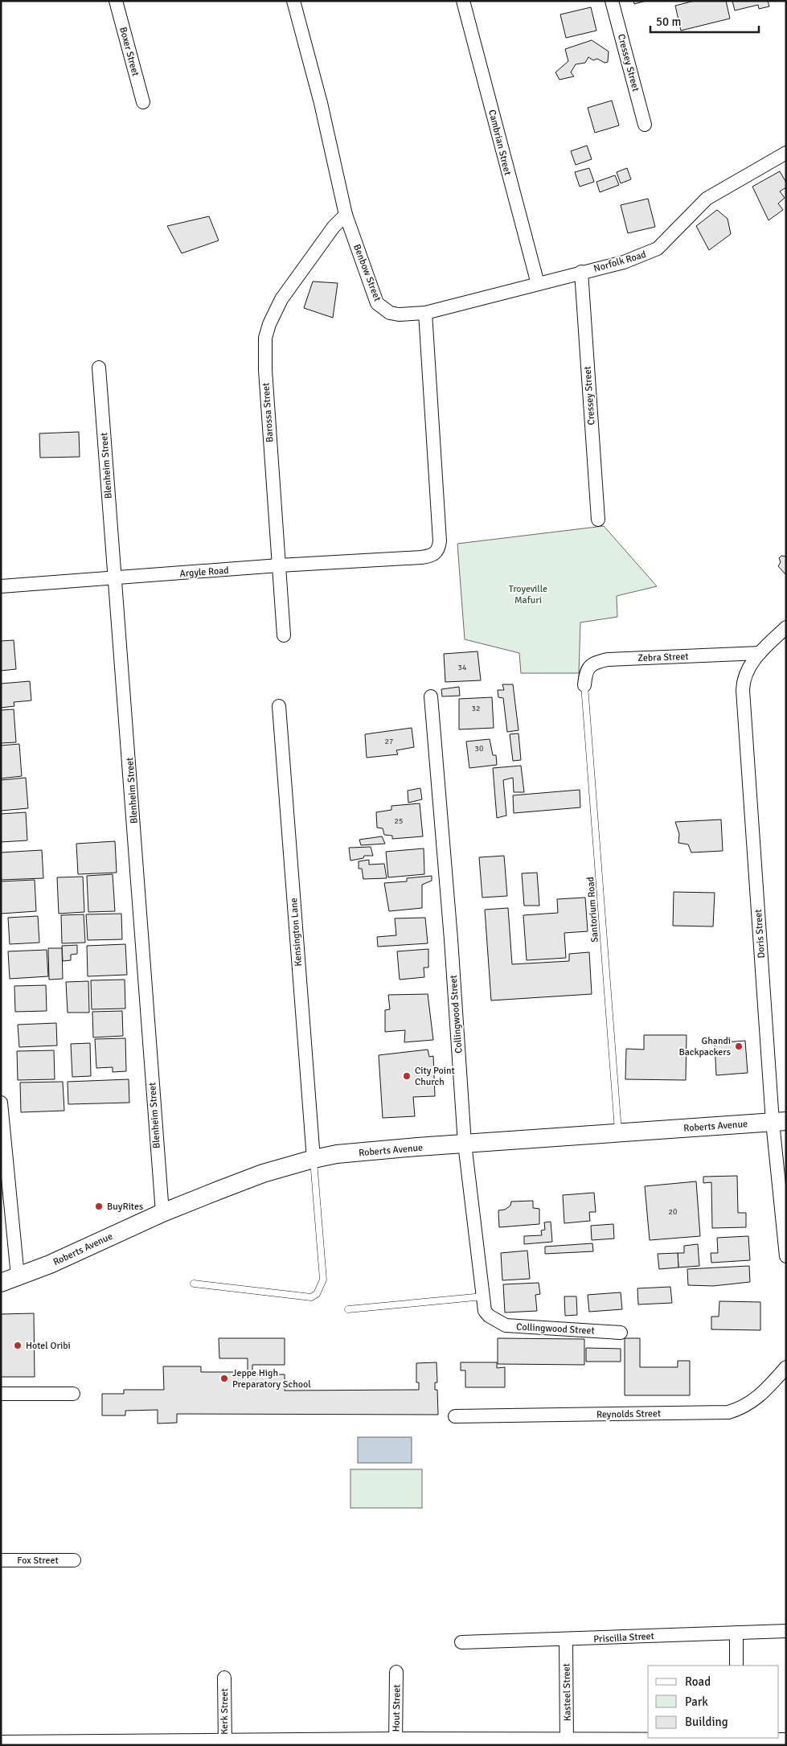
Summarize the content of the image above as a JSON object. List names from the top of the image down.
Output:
{
  "streets": {
    "main road": ["Roberts Avenue"],
    "street": [
      "Boxer Street",
      "Cressey Street",
      "Cambrian Street",
      "Norfolk Road",
      "Benbow Street",
      "Barossa Street",
      "Blenheim Street",
      "Argyle Road",
      "Zebra Street",
      "Kensington Lane",
      "Doris Street",
      "Collingwood Street",
      "Reynolds Street",
      "Fox Street",
      "Priscilla Street",
      "Kasteel Street",
      "Hout Street",
      "Kerk Street"
    ],
    "lane": ["Santorium Road"]
  },
  "crossings": [
    ["Cressey Street", "Norfolk Road"],
    ["Cambrian Street", "Norfolk Road"],
    ["Norfolk Road", "Benbow Street"],
    ["Norfolk Road", "Argyle Road"],
    ["Benbow Street", "Barossa Street"],
    ["Benbow Street", "Argyle Road"],
    ["Barossa Street", "Argyle Road"],
    ["Blenheim Street", "Argyle Road"],
    ["Blenheim Street", "Roberts Avenue"],
    ["Zebra Street", "Santorium Road"],
    ["Zebra Street", "Doris Street"],
    ["Santorium Road", "Roberts Avenue"],
    ["Kensington Lane", "Roberts Avenue"],
    ["Doris Street", "Roberts Avenue"],
    ["Collingwood Street", "Roberts Avenue"],
    ["Priscilla Street", "Kasteel Street"]
  ],
  "parks": ["Troyeville Mafuri"],
  "places": [
    "Ghandi Backpackers",
    "City Point Church",
    "BuyRites",
    "Hotel Oribi",
    "Jeppe High Preparatory School"
  ],
  "house_numbers": [
    "34",
    "32",
    "27",
    "30",
    "25",
    "20"
  ],
  "legend": ["Road", "Park", "Building"],
  "scale_bar": "50 m"
}
